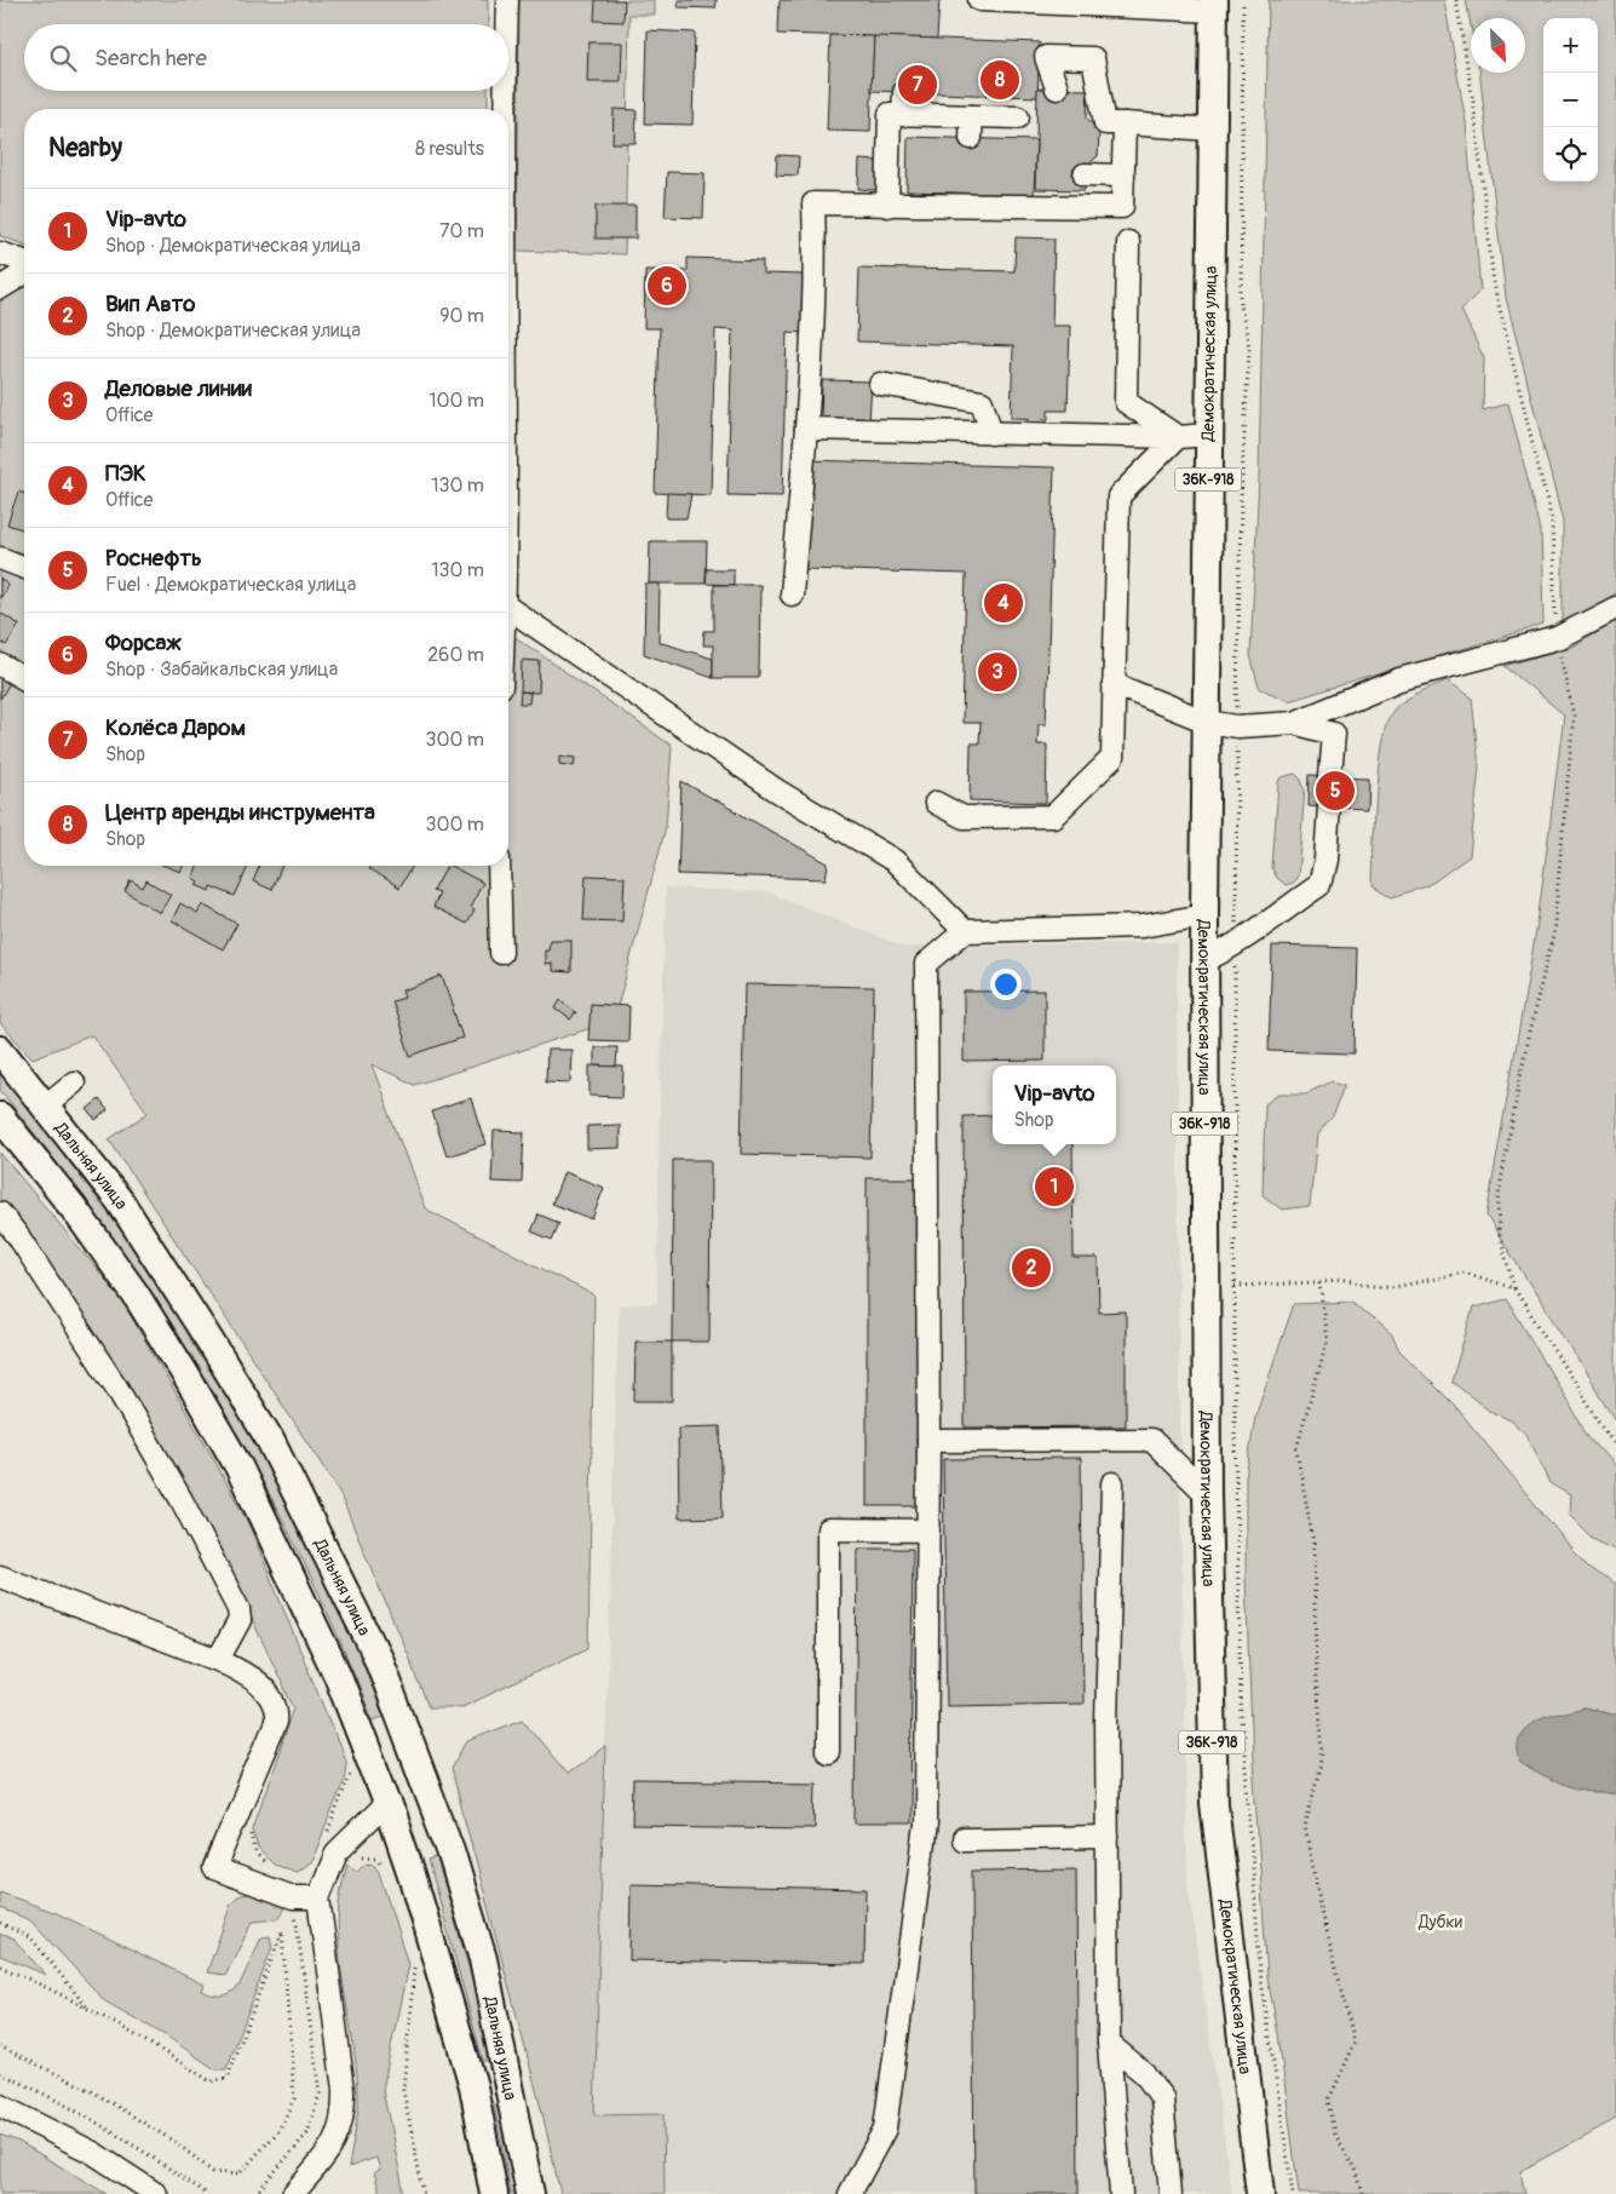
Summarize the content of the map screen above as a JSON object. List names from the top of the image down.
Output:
{
  "streets": {
    "main road": ["Демократическая улица", "36К-918", "Дальняя улица"]
  },
  "parks": ["Дубки"],
  "north": "bottom right",
  "page": {
    "map_buttons": ["+", "−"],
    "search": "Search here",
    "pins": [
      "8",
      "7",
      "6",
      "4",
      "3",
      "5",
      "1",
      "2"
    ],
    "heading": ["Nearby", "8 results"],
    "list": [
      {
        "mark": "1",
        "name": "Vip-avto",
        "note": "Shop · Демократическая улица",
        "value": "70 m"
      },
      {
        "mark": "2",
        "name": "Вип Авто",
        "note": "Shop · Демократическая улица",
        "value": "90 m"
      },
      {
        "mark": "3",
        "name": "Деловые линии",
        "note": "Office",
        "value": "100 m"
      },
      {
        "mark": "4",
        "name": "ПЭК",
        "note": "Office",
        "value": "130 m"
      },
      {
        "mark": "5",
        "name": "Роснефть",
        "note": "Fuel · Демократическая улица",
        "value": "130 m"
      },
      {
        "mark": "6",
        "name": "Форсаж",
        "note": "Shop · Забайкальская улица",
        "value": "260 m"
      },
      {
        "mark": "7",
        "name": "Колёса Даром",
        "note": "Shop",
        "value": "300 m"
      },
      {
        "mark": "8",
        "name": "Центр аренды инструмента",
        "note": "Shop",
        "value": "300 m"
      }
    ],
    "popup": ["Vip-avto", "Shop"]
  }
}
